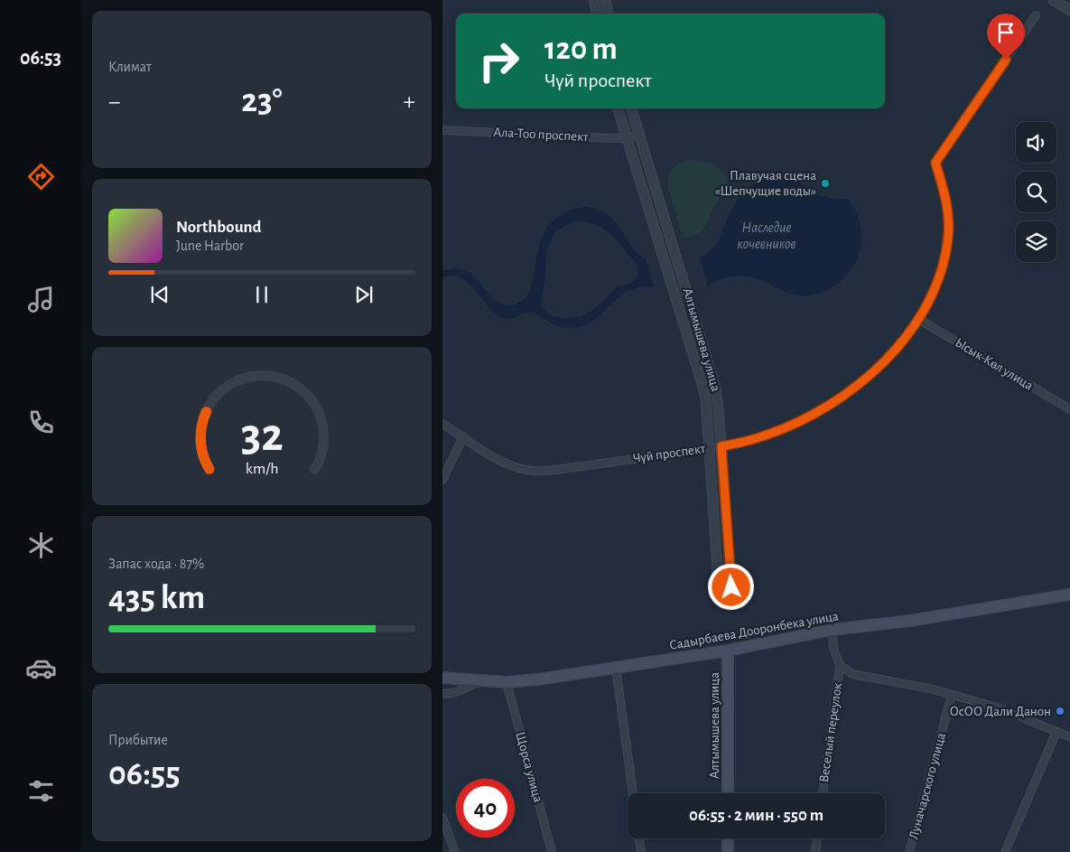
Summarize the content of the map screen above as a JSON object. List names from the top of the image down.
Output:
{
  "streets": {
    "main road": ["Алтымышева улица", "Садырбаева Дооронбека улица"],
    "street": [
      "Ала-Тоо проспект",
      "Ысык-Көл улица",
      "Чүй проспект",
      "Веселый переулок",
      "Щорса улица",
      "Луначарского улица"
    ]
  },
  "crossings": [
    ["Ала-Тоо проспект", "Алтымышева улица"],
    ["Алтымышева улица", "Чүй проспект"],
    ["Алтымышева улица", "Садырбаева Дооронбека улица"],
    ["Ысык-Көл улица", "Чүй проспект"],
    ["Садырбаева Дооронбека улица", "Щорса улица"]
  ],
  "water": ["Наследие кочевников"],
  "places": ["Плавучая сцена «Шепчущие воды»", "ОсОО Дали Данон"],
  "page": {
    "tabs": "06:53",
    "tile": [
      "Климат",
      ["Запас хода · 87%", "435 km"],
      ["Прибытие", "06:55"]
    ],
    "turn": ["120 m", "Чүй проспект"],
    "heat": ["−", "23°", "+"],
    "song": ["Northbound", "June Harbor"],
    "limit": "40",
    "trip": "06:55 · 2 мин · 550 m",
    "gauge": ["32", "km/h"]
  }
}
